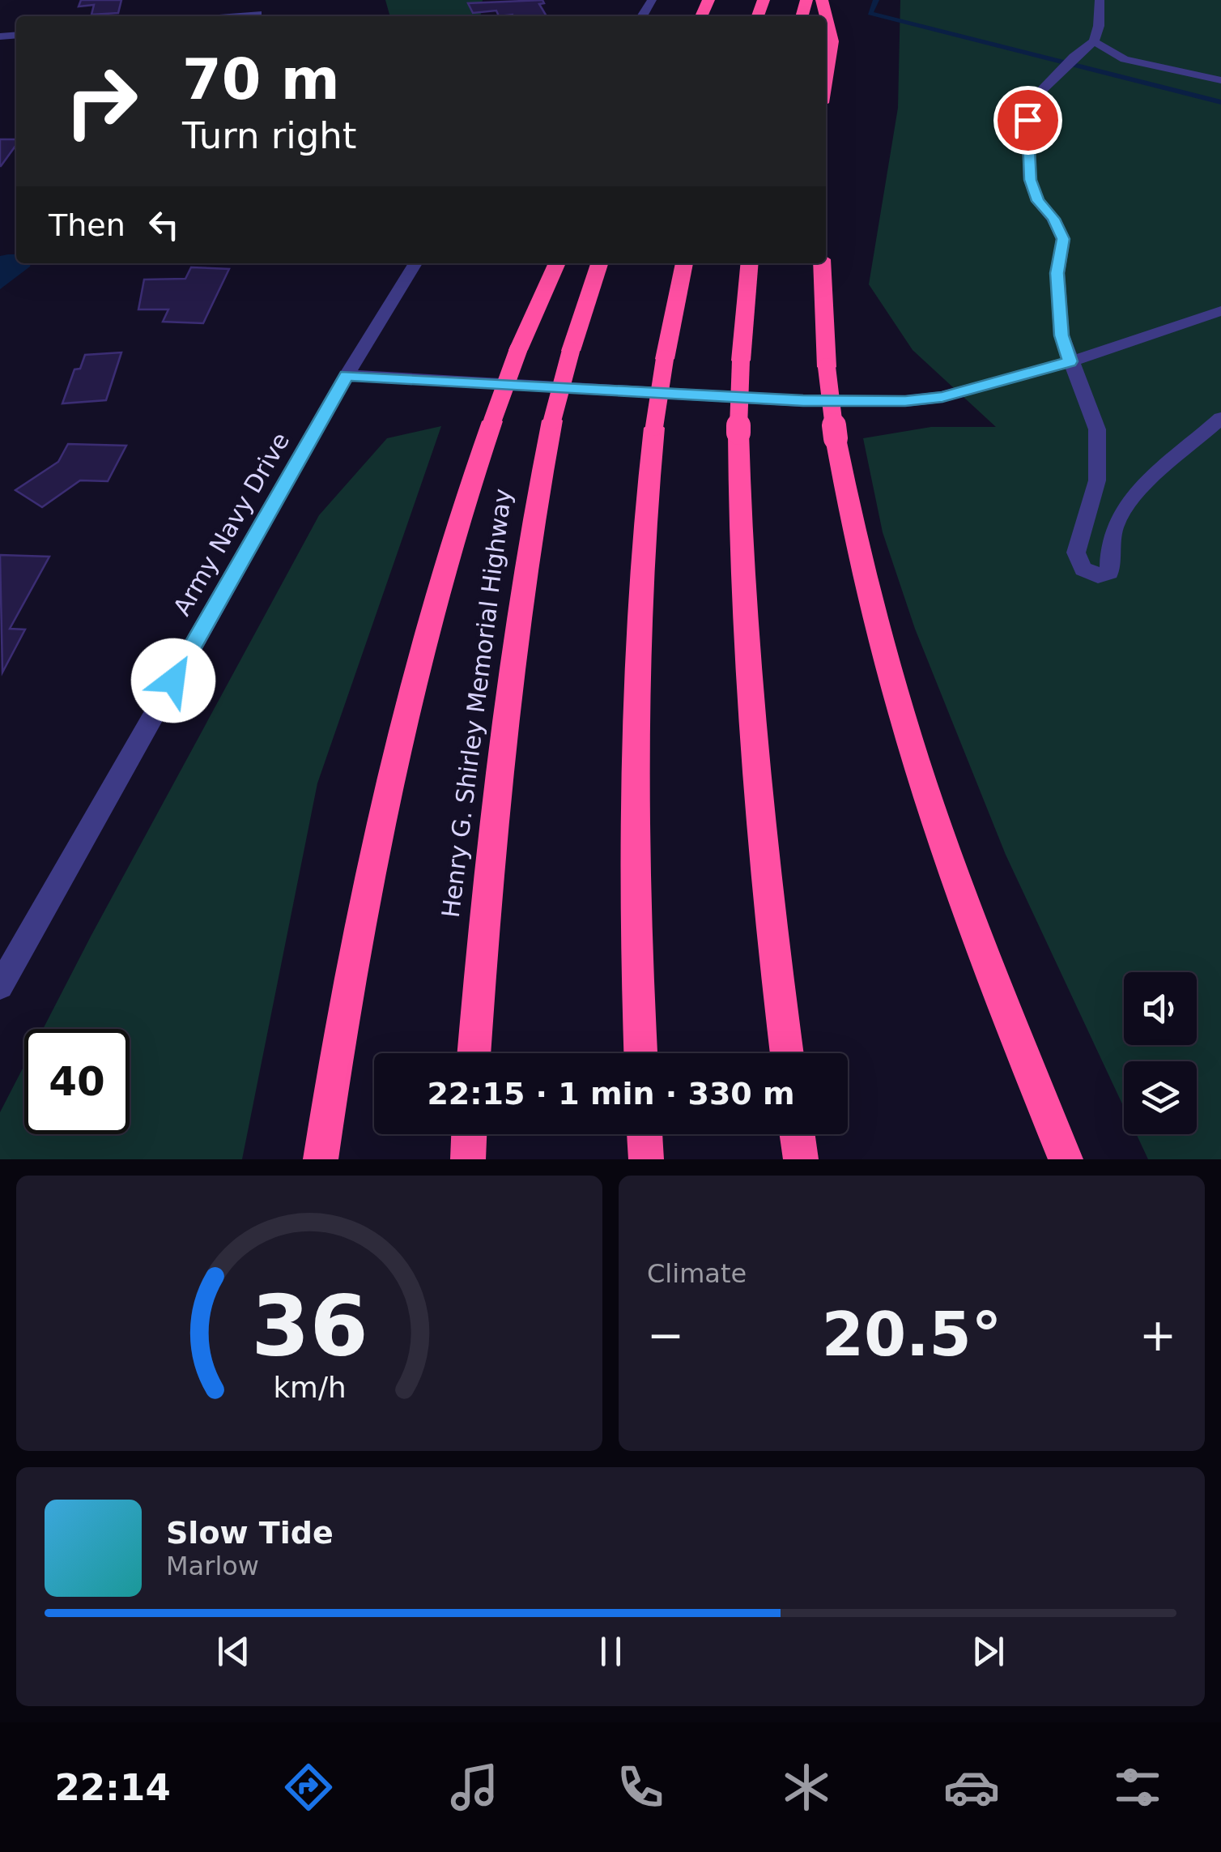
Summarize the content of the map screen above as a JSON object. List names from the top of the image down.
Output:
{
  "streets": {
    "highway": ["Henry G. Shirley Memorial Highway"],
    "street": ["Army Navy Drive"]
  },
  "page": {
    "turn": ["70 m", "Turn right"],
    "then": "Then",
    "limit": "40",
    "trip": "22:15 · 1 min · 330 m",
    "tile": "Climate",
    "heat": ["−", "20.5°", "+"],
    "song": ["Slow Tide", "Marlow"],
    "tabs": "22:14",
    "gauge": ["36", "km/h"]
  }
}
